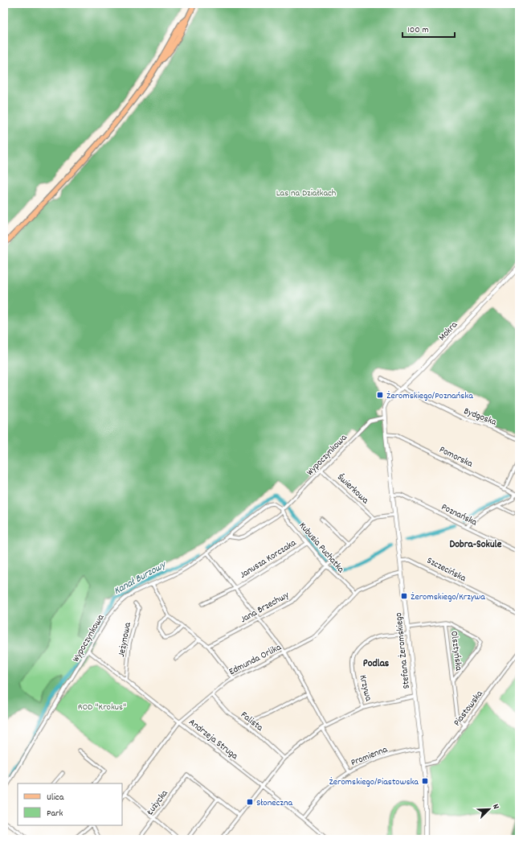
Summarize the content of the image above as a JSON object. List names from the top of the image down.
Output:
{
  "streets": {
    "street": [
      "Mokra",
      "Bydgoska",
      "Wypoczynkowa",
      "Pomorska",
      "Świerkowa",
      "Poznańska",
      "Kubusia Puchatka",
      "Janusza Korczaka",
      "Szczecińska",
      "Jana Brzechwy",
      "Jeżynowa",
      "Stefana Żeromskiego",
      "Olsztyńska",
      "Edmunda Orlika",
      "Krzywa",
      "Piastowska",
      "Falista",
      "Andrzeja Struga",
      "Promienna",
      "Łużycka"
    ]
  },
  "crossings": [
    ["Mokra", "Bydgoska"],
    ["Mokra", "Stefana Żeromskiego"],
    ["Wypoczynkowa", "Świerkowa"],
    ["Wypoczynkowa", "Kubusia Puchatka"],
    ["Wypoczynkowa", "Stefana Żeromskiego"],
    ["Wypoczynkowa", "Andrzeja Struga"],
    ["Pomorska", "Stefana Żeromskiego"],
    ["Świerkowa", "Jana Brzechwy"],
    ["Poznańska", "Stefana Żeromskiego"],
    ["Kubusia Puchatka", "Janusza Korczaka"],
    ["Kubusia Puchatka", "Jana Brzechwy"],
    ["Kubusia Puchatka", "Edmunda Orlika"],
    ["Szczecińska", "Stefana Żeromskiego"],
    ["Jeżynowa", "Andrzeja Struga"],
    ["Stefana Żeromskiego", "Olsztyńska"],
    ["Stefana Żeromskiego", "Edmunda Orlika"],
    ["Stefana Żeromskiego", "Krzywa"],
    ["Stefana Żeromskiego", "Piastowska"],
    ["Stefana Żeromskiego", "Promienna"],
    ["Olsztyńska", "Piastowska"],
    ["Edmunda Orlika", "Falista"],
    ["Edmunda Orlika", "Andrzeja Struga"],
    ["Andrzeja Struga", "Promienna"]
  ],
  "districts": ["Dobra-Sokule", "Podlas"],
  "water": ["Kanał Burzowy"],
  "parks": ["Las na Działkach", "ROD \"Krokus\""],
  "places": {
    "transit": [
      "Żeromskiego/Poznańska",
      "Żeromskiego/Krzywa",
      "Żeromskiego/Piastowska",
      "Słoneczna"
    ]
  },
  "legend": ["Ulica", "Park"],
  "scale_bar": "100 m",
  "north": "top right"
}
